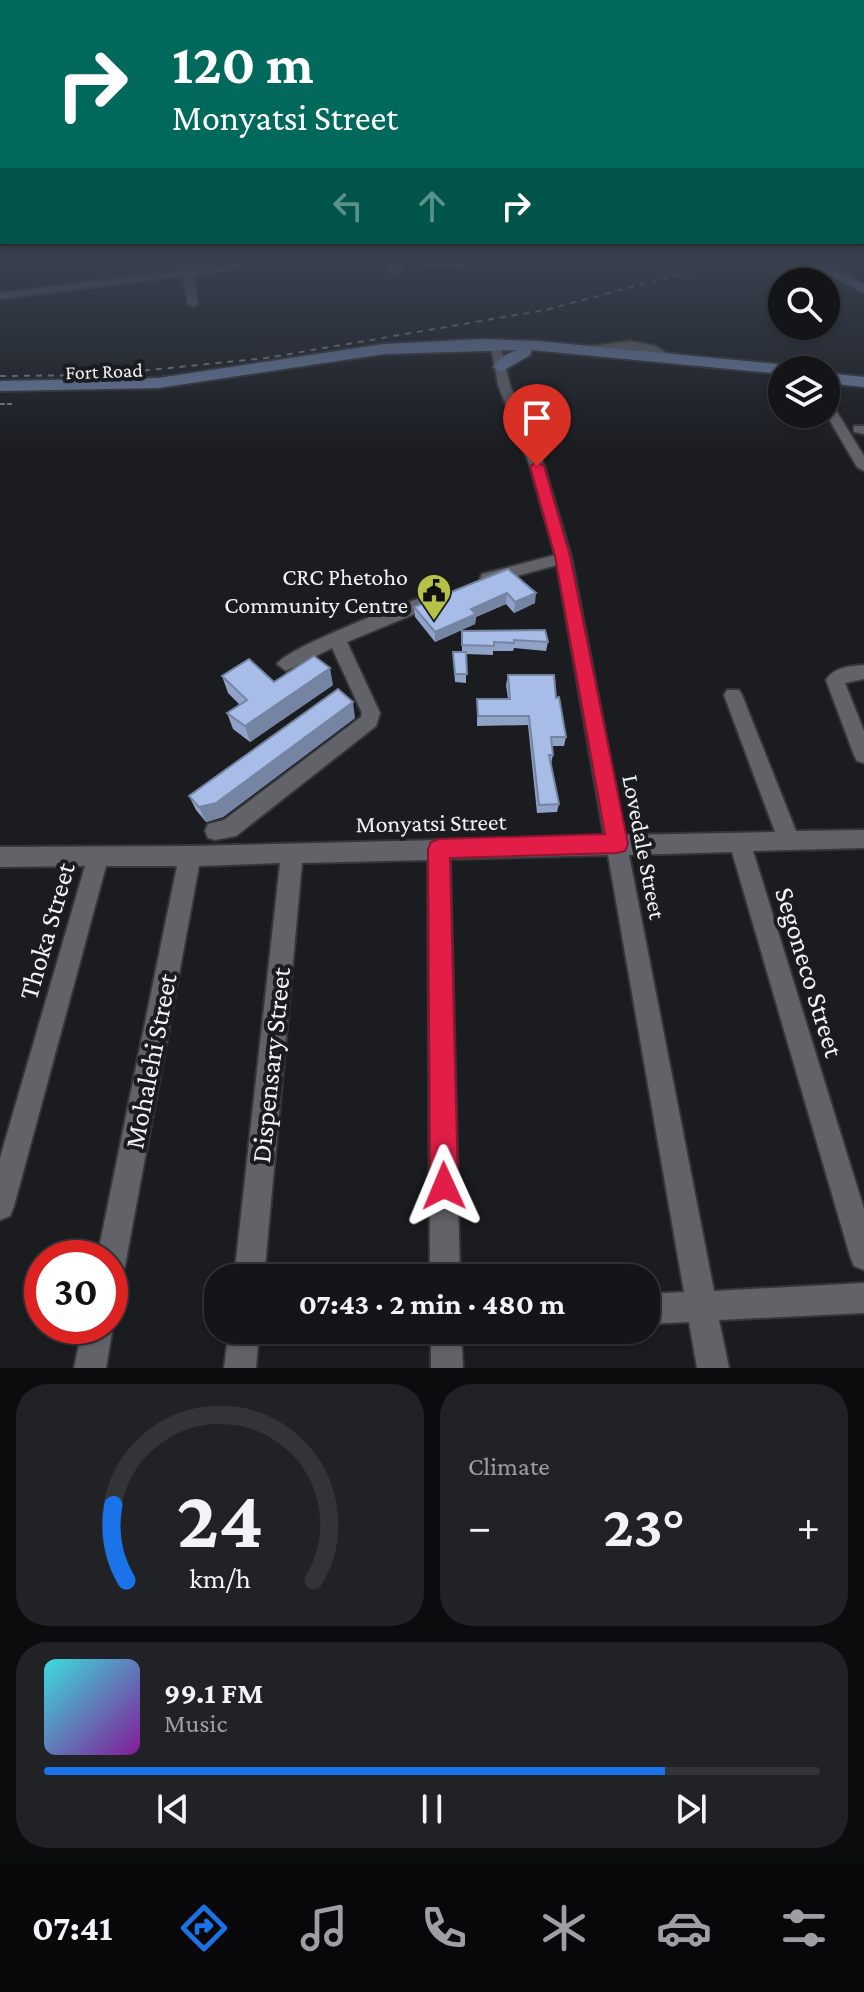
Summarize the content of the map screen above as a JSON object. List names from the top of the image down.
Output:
{
  "streets": {
    "main road": ["Fort Road"],
    "street": [
      "Monyatsi Street",
      "Lovedale Street",
      "Thoka Street",
      "Segoneco Street",
      "Mohalehi Street",
      "Dispensary Street"
    ]
  },
  "crossings": [
    ["Fort Road", "Lovedale Street"],
    ["Monyatsi Street", "Lovedale Street"],
    ["Monyatsi Street", "Thoka Street"],
    ["Monyatsi Street", "Segoneco Street"],
    ["Monyatsi Street", "Mohalehi Street"],
    ["Monyatsi Street", "Dispensary Street"]
  ],
  "places": {
    "public building": ["CRC Phetoho Community Centre"]
  },
  "page": {
    "turn": ["120 m", "Monyatsi Street"],
    "limit": "30",
    "trip": "07:43 · 2 min · 480 m",
    "tile": "Climate",
    "heat": ["−", "23°", "+"],
    "song": ["99.1 FM", "Music"],
    "tabs": "07:41",
    "gauge": ["24", "km/h"]
  }
}
